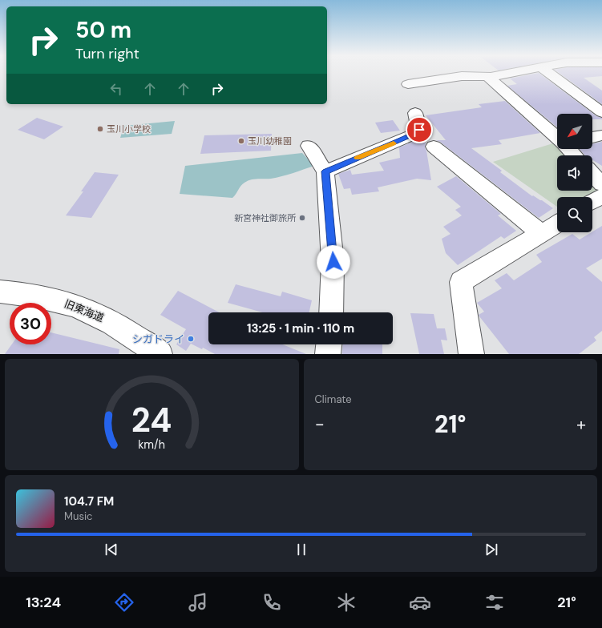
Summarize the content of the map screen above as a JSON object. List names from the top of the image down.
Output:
{
  "streets": {
    "street": ["旧東海道"]
  },
  "places": [
    "玉川小学校",
    "玉川幼稚園",
    "新宮神社御旅所",
    "シガドライ"
  ],
  "north": "bottom left",
  "page": {
    "turn": ["50 m", "Turn right"],
    "limit": "30",
    "trip": "13:25 · 1 min · 110 m",
    "tile": "Climate",
    "heat": ["−", "21°", "+"],
    "song": ["104.7 FM", "Music"],
    "tabs": ["13:24", "21°"],
    "gauge": ["24", "km/h"]
  }
}
